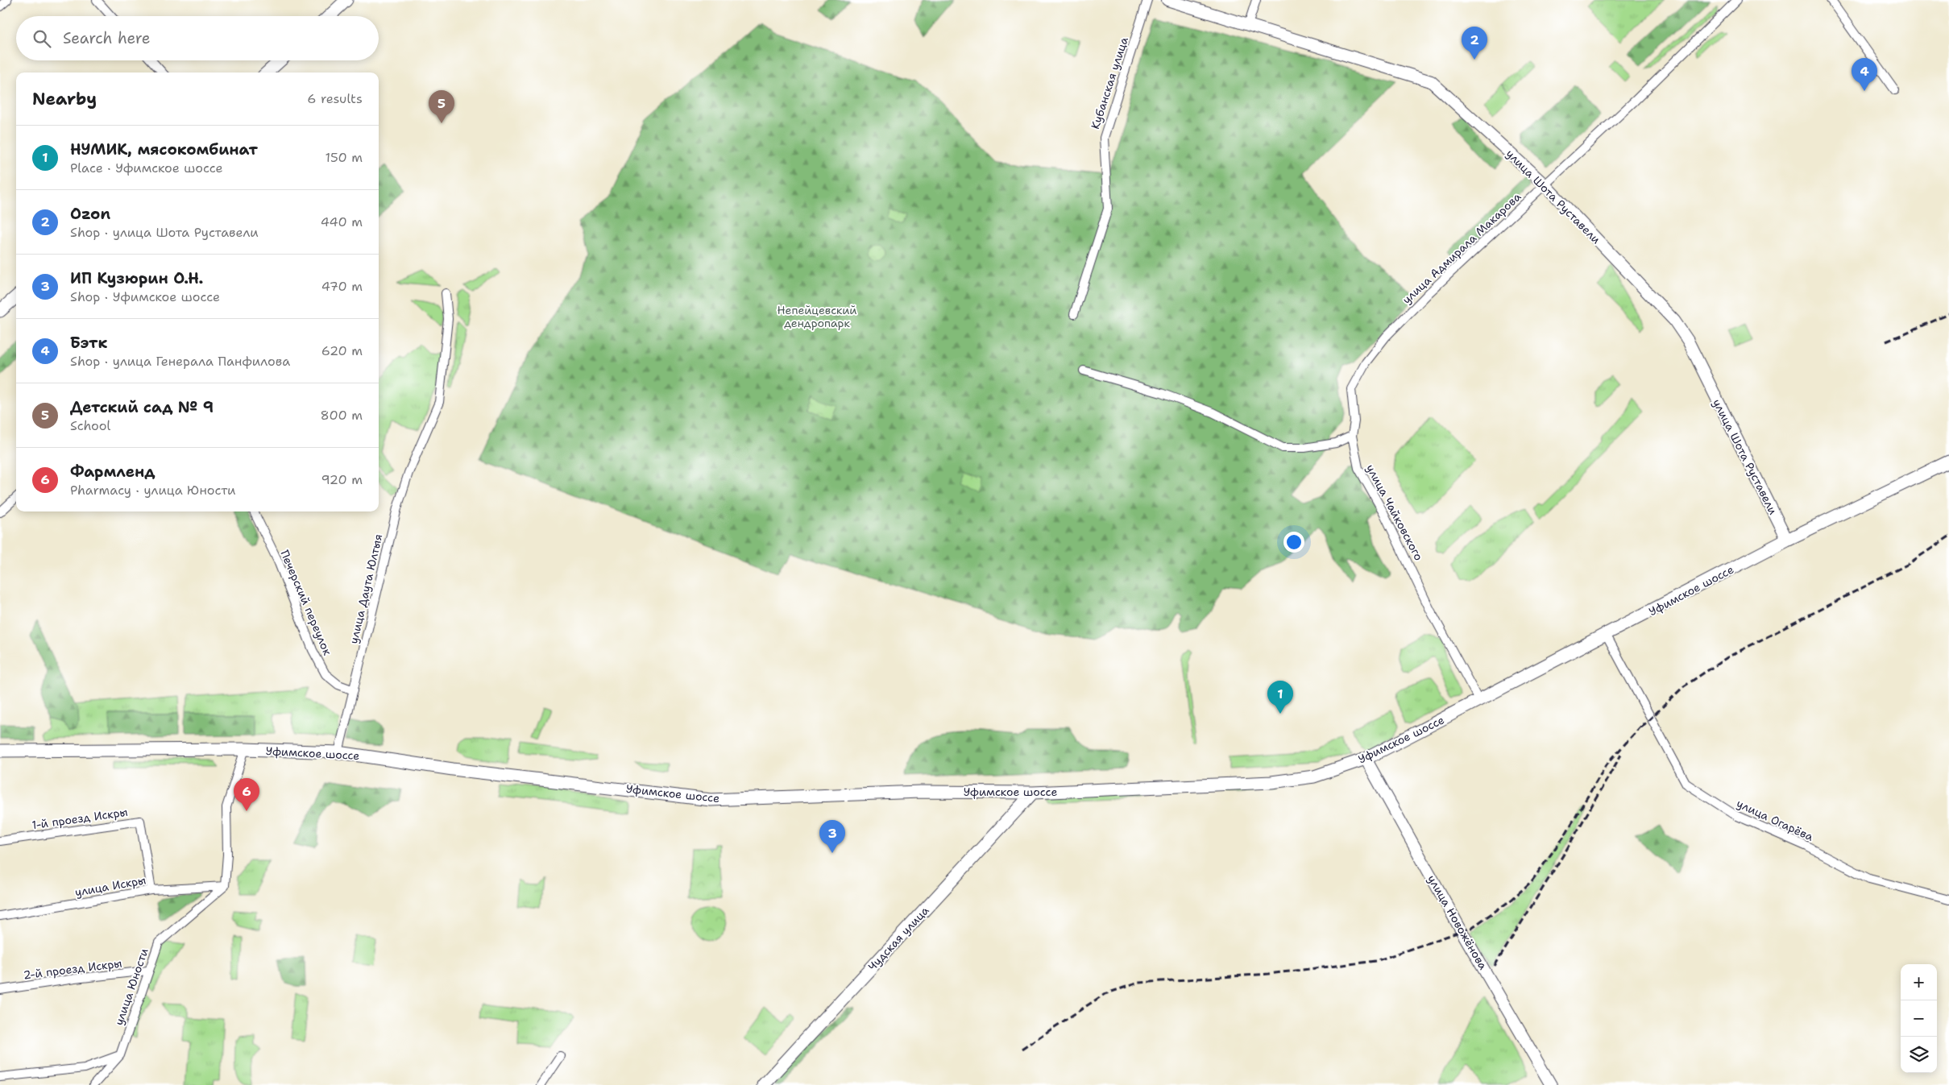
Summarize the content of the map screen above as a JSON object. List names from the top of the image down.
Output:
{
  "streets": {
    "main road": ["Уфимское шоссе", "Чудская улица"],
    "street": [
      "Кубанская улица",
      "улица Шота Руставели",
      "улица Адмирала Макарова",
      "улица Чайковского",
      "улица Даута Юлтыя",
      "Печерский переулок",
      "1-й проезд Искры",
      "улица Огарёва",
      "улица Искры",
      "улица Новожёнова",
      "2-й проезд Искры",
      "улица Юности"
    ]
  },
  "crossings": [
    ["улица Шота Руставели", "улица Адмирала Макарова"],
    ["улица Шота Руставели", "Уфимское шоссе"],
    ["улица Адмирала Макарова", "улица Чайковского"],
    ["улица Чайковского", "Уфимское шоссе"],
    ["улица Даута Юлтыя", "Уфимское шоссе"],
    ["улица Даута Юлтыя", "Печерский переулок"],
    ["Уфимское шоссе", "улица Огарёва"],
    ["Уфимское шоссе", "улица Новожёнова"],
    ["Уфимское шоссе", "Чудская улица"],
    ["1-й проезд Искры", "улица Искры"],
    ["улица Искры", "улица Юности"],
    ["2-й проезд Искры", "улица Юности"]
  ],
  "parks": ["Непейцевский дендропарк"],
  "page": {
    "search": "Search here",
    "pins": [
      "2",
      "4",
      "5",
      "1",
      "6",
      "3"
    ],
    "heading": ["Nearby", "6 results"],
    "list": [
      {
        "mark": "1",
        "name": "НУМИК, мясокомбинат",
        "note": "Place · Уфимское шоссе",
        "value": "150 m"
      },
      {
        "mark": "2",
        "name": "Ozon",
        "note": "Shop · улица Шота Руставели",
        "value": "440 m"
      },
      {
        "mark": "3",
        "name": "ИП Кузюрин О.Н.",
        "note": "Shop · Уфимское шоссе",
        "value": "470 m"
      },
      {
        "mark": "4",
        "name": "Бэтк",
        "note": "Shop · улица Генерала Панфилова",
        "value": "620 m"
      },
      {
        "mark": "5",
        "name": "Детский сад № 9",
        "note": "School",
        "value": "800 m"
      },
      {
        "mark": "6",
        "name": "Фармленд",
        "note": "Pharmacy · улица Юности",
        "value": "920 m"
      }
    ],
    "map_buttons": ["+", "−"]
  }
}
